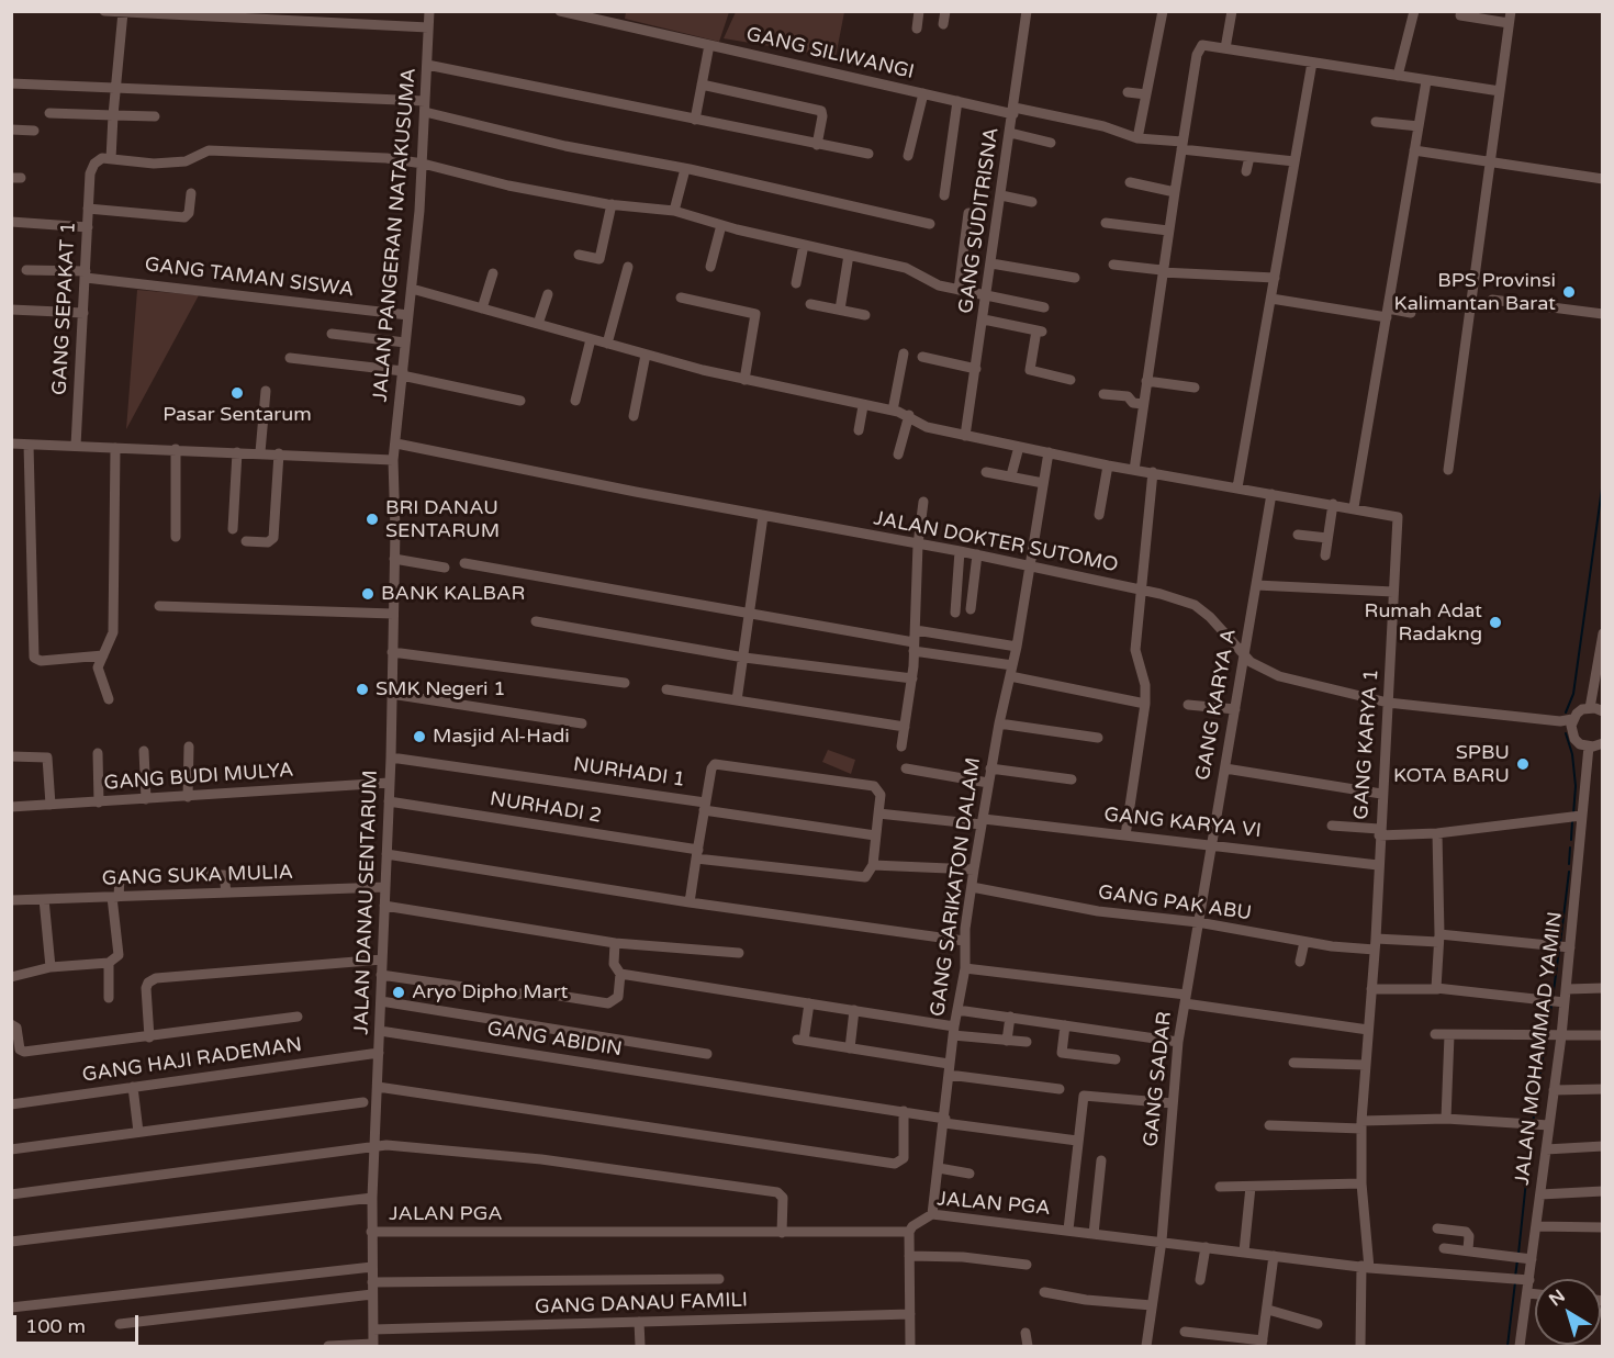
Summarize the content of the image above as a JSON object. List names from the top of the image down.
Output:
{
  "streets": {
    "street": [
      "GANG SILIWANGI",
      "GANG SUDITRISNA",
      "JALAN PANGERAN NATAKUSUMA",
      "GANG TAMAN SISWA",
      "GANG SEPAKAT 1",
      "JALAN DOKTER SUTOMO",
      "GANG KARYA A",
      "GANG KARYA 1",
      "NURHADI 1",
      "GANG BUDI MULYA",
      "NURHADI 2",
      "GANG KARYA VI",
      "GANG SUKA MULIA",
      "GANG SARIKATON DALAM",
      "JALAN DANAU SENTARUM",
      "GANG PAK ABU",
      "GANG ABIDIN",
      "JALAN MOHAMMAD YAMIN",
      "GANG HAJI RADEMAN",
      "GANG SADAR",
      "JALAN PGA",
      "GANG DANAU FAMILI"
    ]
  },
  "crossings": [
    ["GANG SILIWANGI", "GANG SUDITRISNA"],
    ["GANG SUDITRISNA", "GANG KARYA 1"],
    ["JALAN PANGERAN NATAKUSUMA", "GANG TAMAN SISWA"],
    ["JALAN PANGERAN NATAKUSUMA", "JALAN DOKTER SUTOMO"],
    ["JALAN PANGERAN NATAKUSUMA", "GANG KARYA 1"],
    ["JALAN PANGERAN NATAKUSUMA", "JALAN DANAU SENTARUM"],
    ["GANG TAMAN SISWA", "GANG SEPAKAT 1"],
    ["JALAN DOKTER SUTOMO", "GANG KARYA A"],
    ["JALAN DOKTER SUTOMO", "GANG KARYA 1"],
    ["JALAN DOKTER SUTOMO", "GANG SARIKATON DALAM"],
    ["GANG KARYA A", "GANG KARYA 1"],
    ["GANG KARYA A", "GANG KARYA VI"],
    ["GANG KARYA A", "GANG PAK ABU"],
    ["GANG KARYA A", "GANG SADAR"],
    ["GANG KARYA 1", "GANG KARYA VI"],
    ["GANG KARYA 1", "GANG SARIKATON DALAM"],
    ["GANG KARYA 1", "GANG PAK ABU"],
    ["GANG KARYA 1", "JALAN PGA"],
    ["NURHADI 1", "JALAN DANAU SENTARUM"],
    ["GANG BUDI MULYA", "JALAN DANAU SENTARUM"],
    ["NURHADI 2", "JALAN DANAU SENTARUM"],
    ["GANG KARYA VI", "GANG SARIKATON DALAM"],
    ["GANG SUKA MULIA", "JALAN DANAU SENTARUM"],
    ["GANG SARIKATON DALAM", "GANG PAK ABU"],
    ["GANG SARIKATON DALAM", "GANG ABIDIN"],
    ["GANG SARIKATON DALAM", "JALAN PGA"],
    ["JALAN DANAU SENTARUM", "GANG ABIDIN"],
    ["JALAN DANAU SENTARUM", "GANG HAJI RADEMAN"],
    ["JALAN DANAU SENTARUM", "JALAN PGA"],
    ["JALAN DANAU SENTARUM", "GANG DANAU FAMILI"],
    ["GANG PAK ABU", "GANG SADAR"],
    ["JALAN MOHAMMAD YAMIN", "JALAN PGA"],
    ["GANG SADAR", "JALAN PGA"]
  ],
  "places": [
    "BPS Provinsi Kalimantan Barat",
    "Pasar Sentarum",
    "BRI DANAU SENTARUM",
    "BANK KALBAR",
    "Rumah Adat Radakng",
    "SMK Negeri 1",
    "Masjid Al-Hadi",
    "SPBU KOTA BARU",
    "Aryo Dipho Mart"
  ],
  "scale_bar": "100 m",
  "north": "top left"
}
